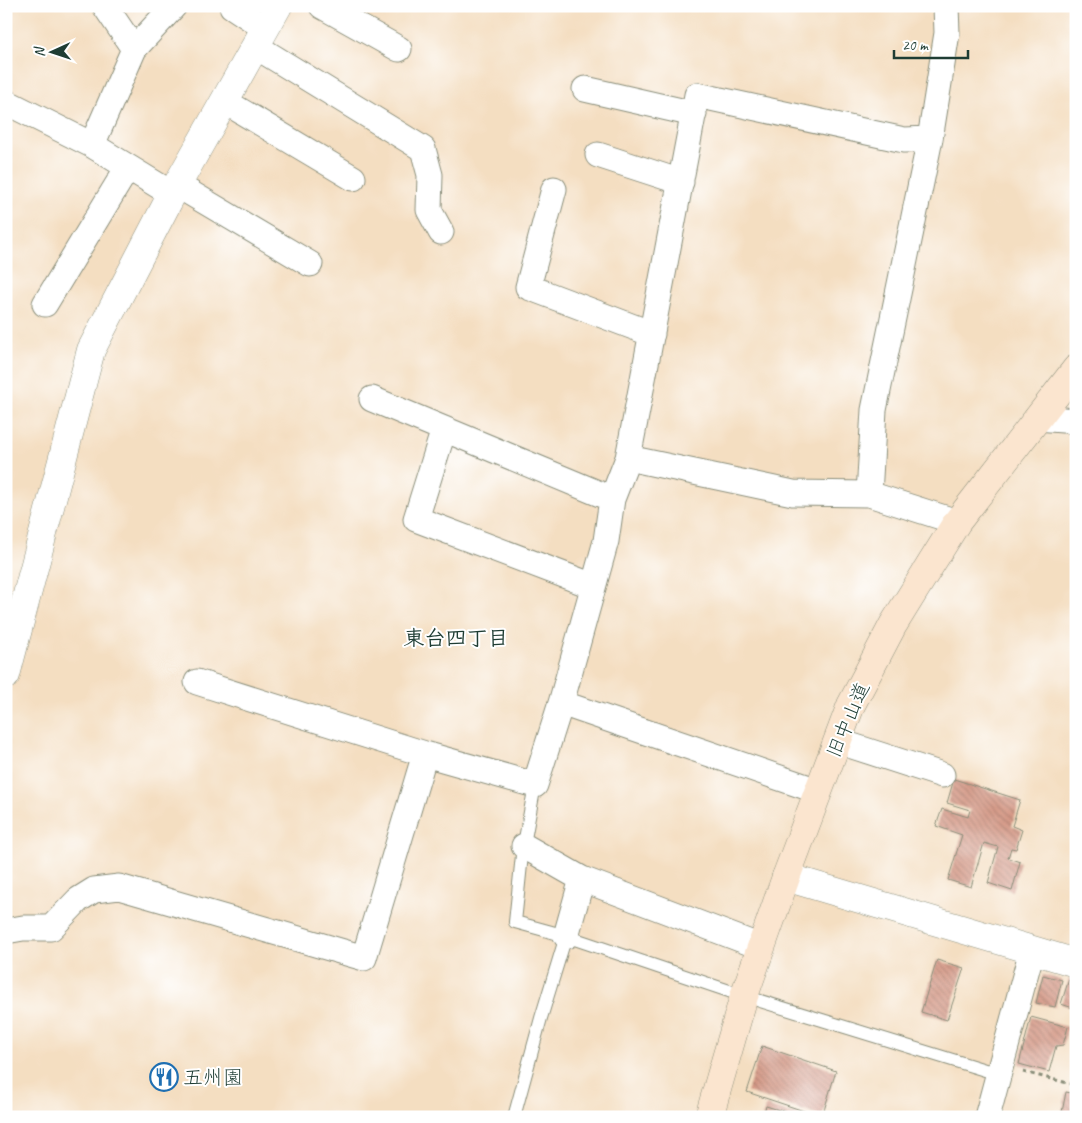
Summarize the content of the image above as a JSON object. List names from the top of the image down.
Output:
{
  "streets": {
    "main road": ["旧中山道"]
  },
  "districts": ["東台四丁目"],
  "places": {
    "restaurant": ["五州園"]
  },
  "scale_bar": "20 m",
  "north": "left"
}
